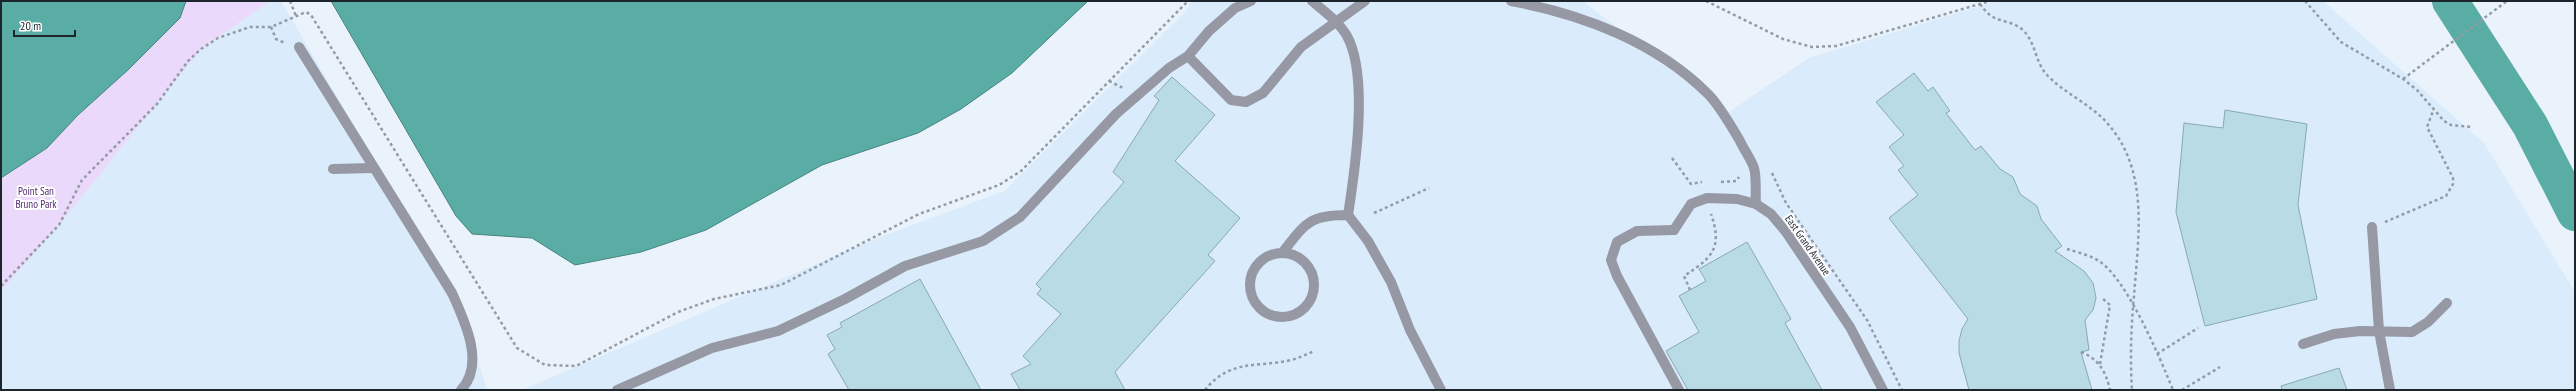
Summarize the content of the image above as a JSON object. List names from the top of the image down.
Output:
{
  "streets": {
    "street": ["East Grand Avenue"]
  },
  "parks": ["Point San Bruno Park"],
  "scale_bar": "20 m"
}
